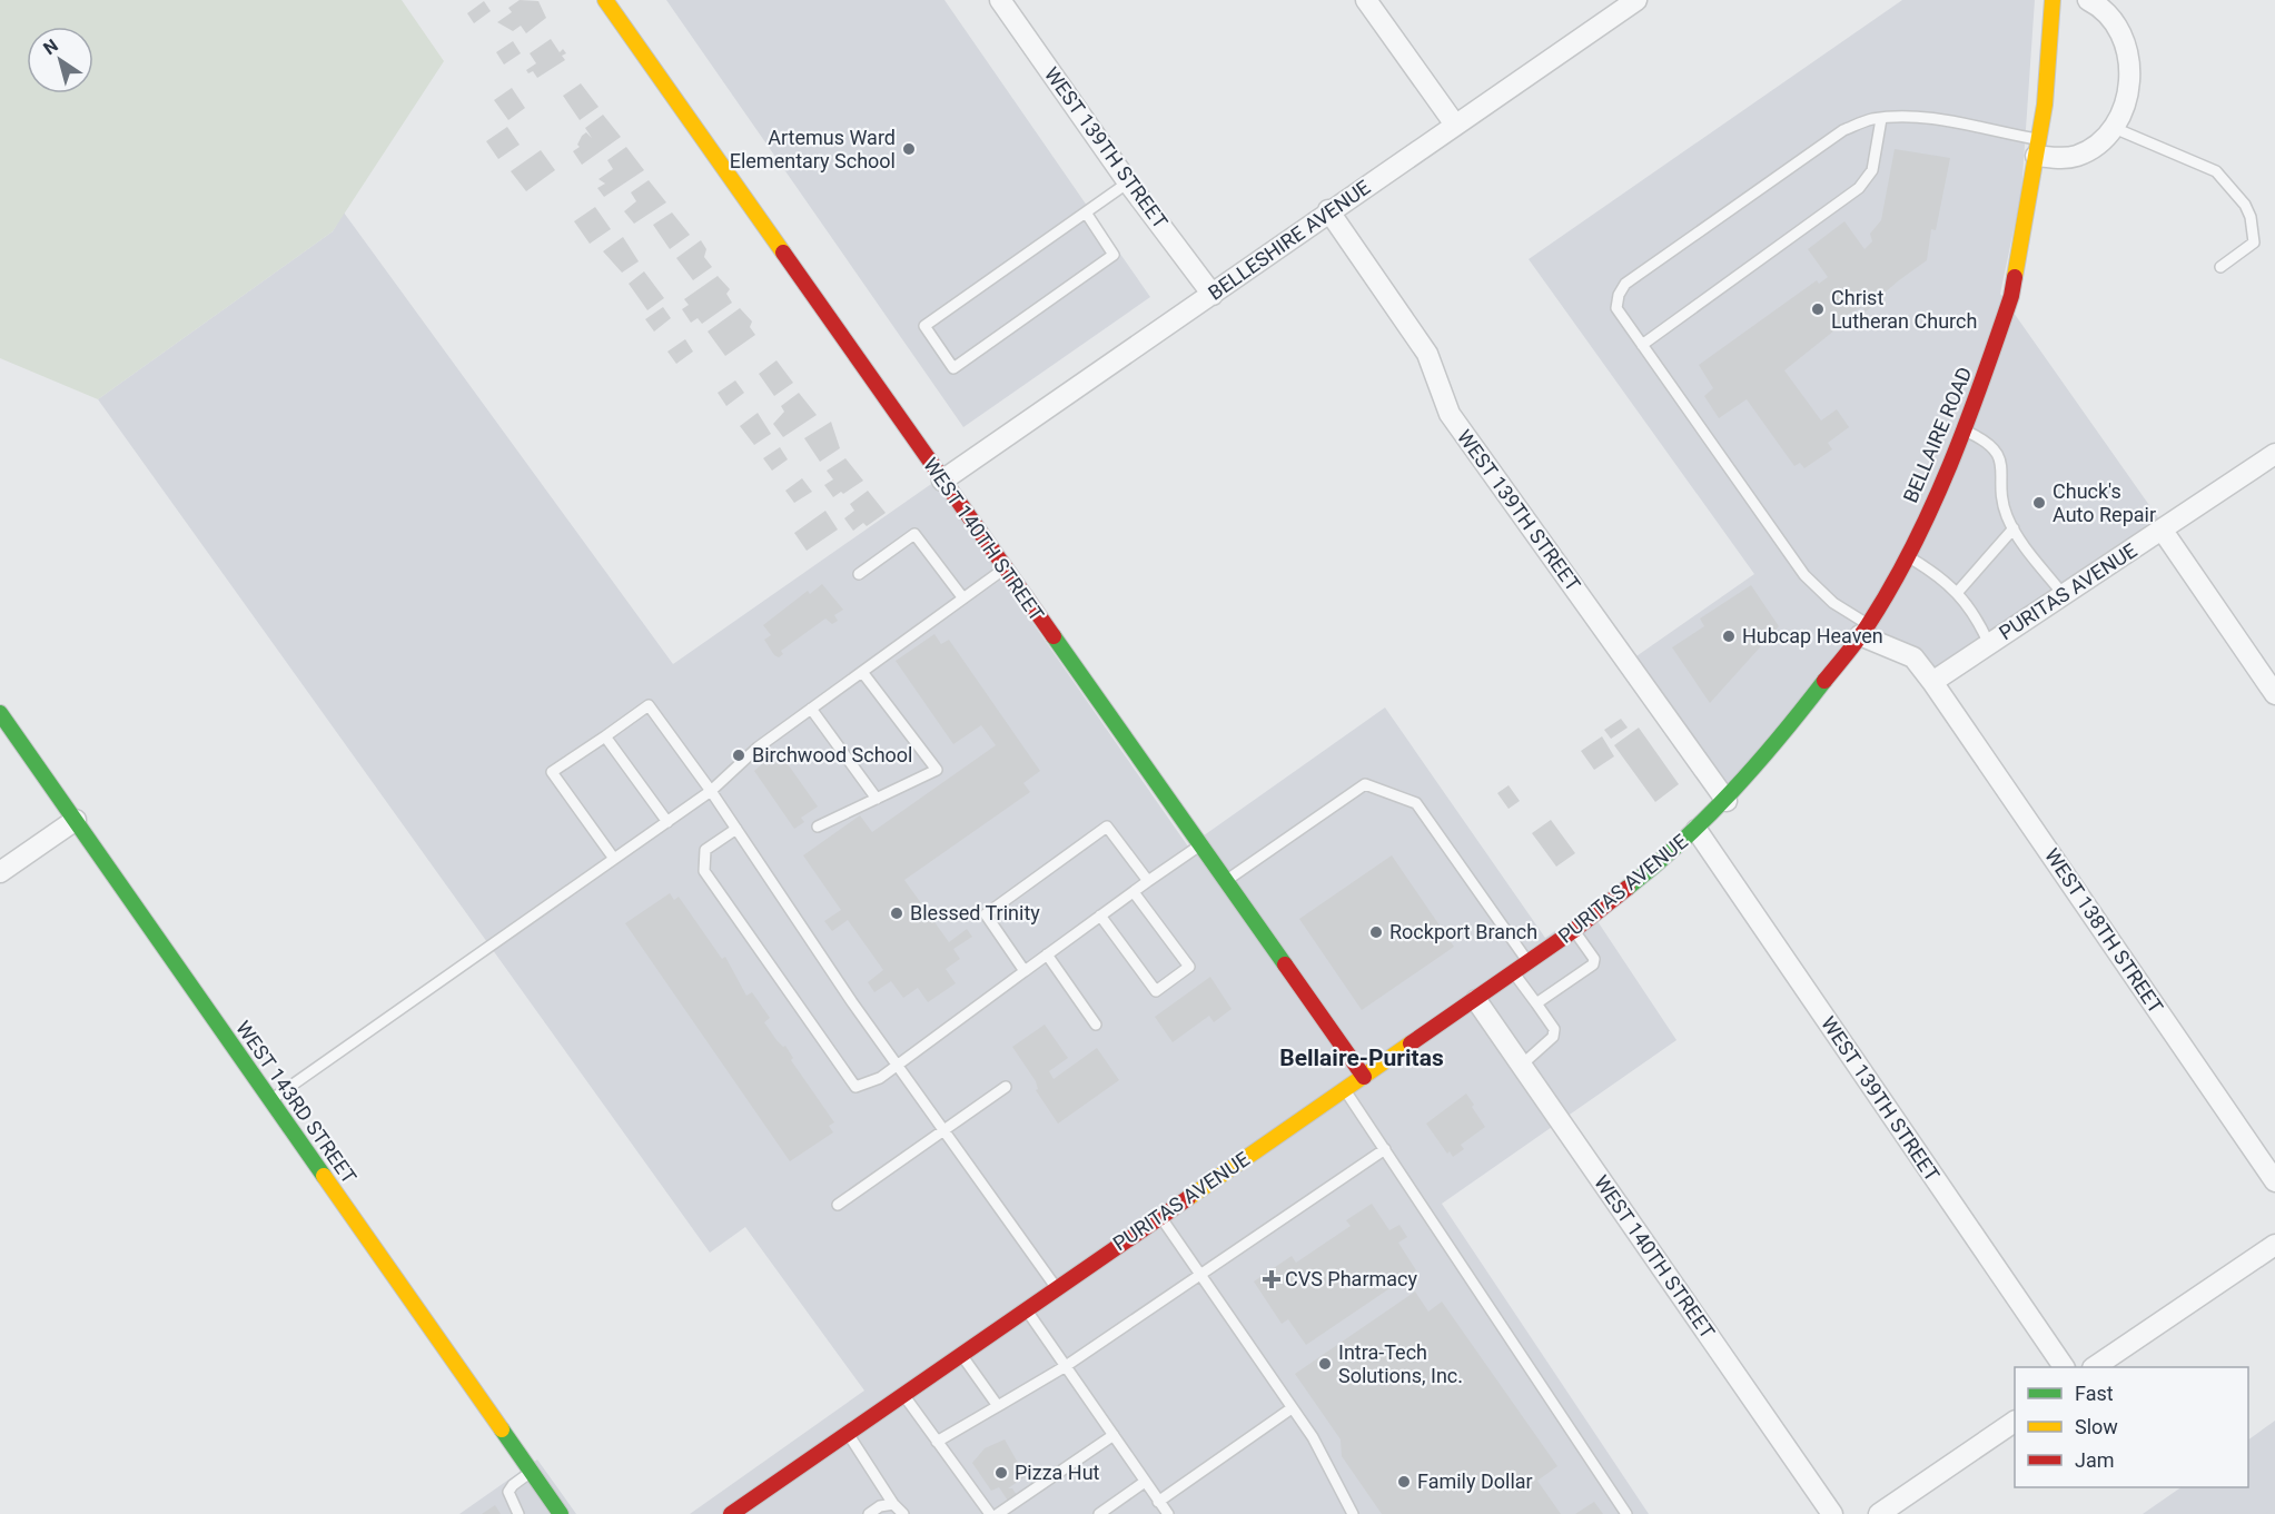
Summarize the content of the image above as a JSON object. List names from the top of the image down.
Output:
{
  "streets": {
    "street": [
      "WEST 139TH STREET",
      "BELLESHIRE AVENUE",
      "BELLAIRE ROAD",
      "WEST 140TH STREET",
      "PURITAS AVENUE",
      "WEST 138TH STREET",
      "WEST 143RD STREET"
    ]
  },
  "crossings": [
    ["WEST 139TH STREET", "BELLESHIRE AVENUE"],
    ["WEST 139TH STREET", "PURITAS AVENUE"],
    ["BELLESHIRE AVENUE", "WEST 140TH STREET"],
    ["BELLAIRE ROAD", "PURITAS AVENUE"],
    ["WEST 140TH STREET", "PURITAS AVENUE"],
    ["PURITAS AVENUE", "WEST 138TH STREET"]
  ],
  "districts": ["Bellaire-Puritas"],
  "places": {
    "other": [
      "Artemus Ward Elementary School",
      "Christ Lutheran Church",
      "Chuck's Auto Repair",
      "Hubcap Heaven",
      "Birchwood School",
      "Blessed Trinity",
      "Rockport Branch",
      "Intra-Tech Solutions, Inc.",
      "Pizza Hut",
      "Family Dollar"
    ],
    "health": ["CVS Pharmacy"]
  },
  "legend": ["Fast", "Slow", "Jam"],
  "north": "top left"
}
